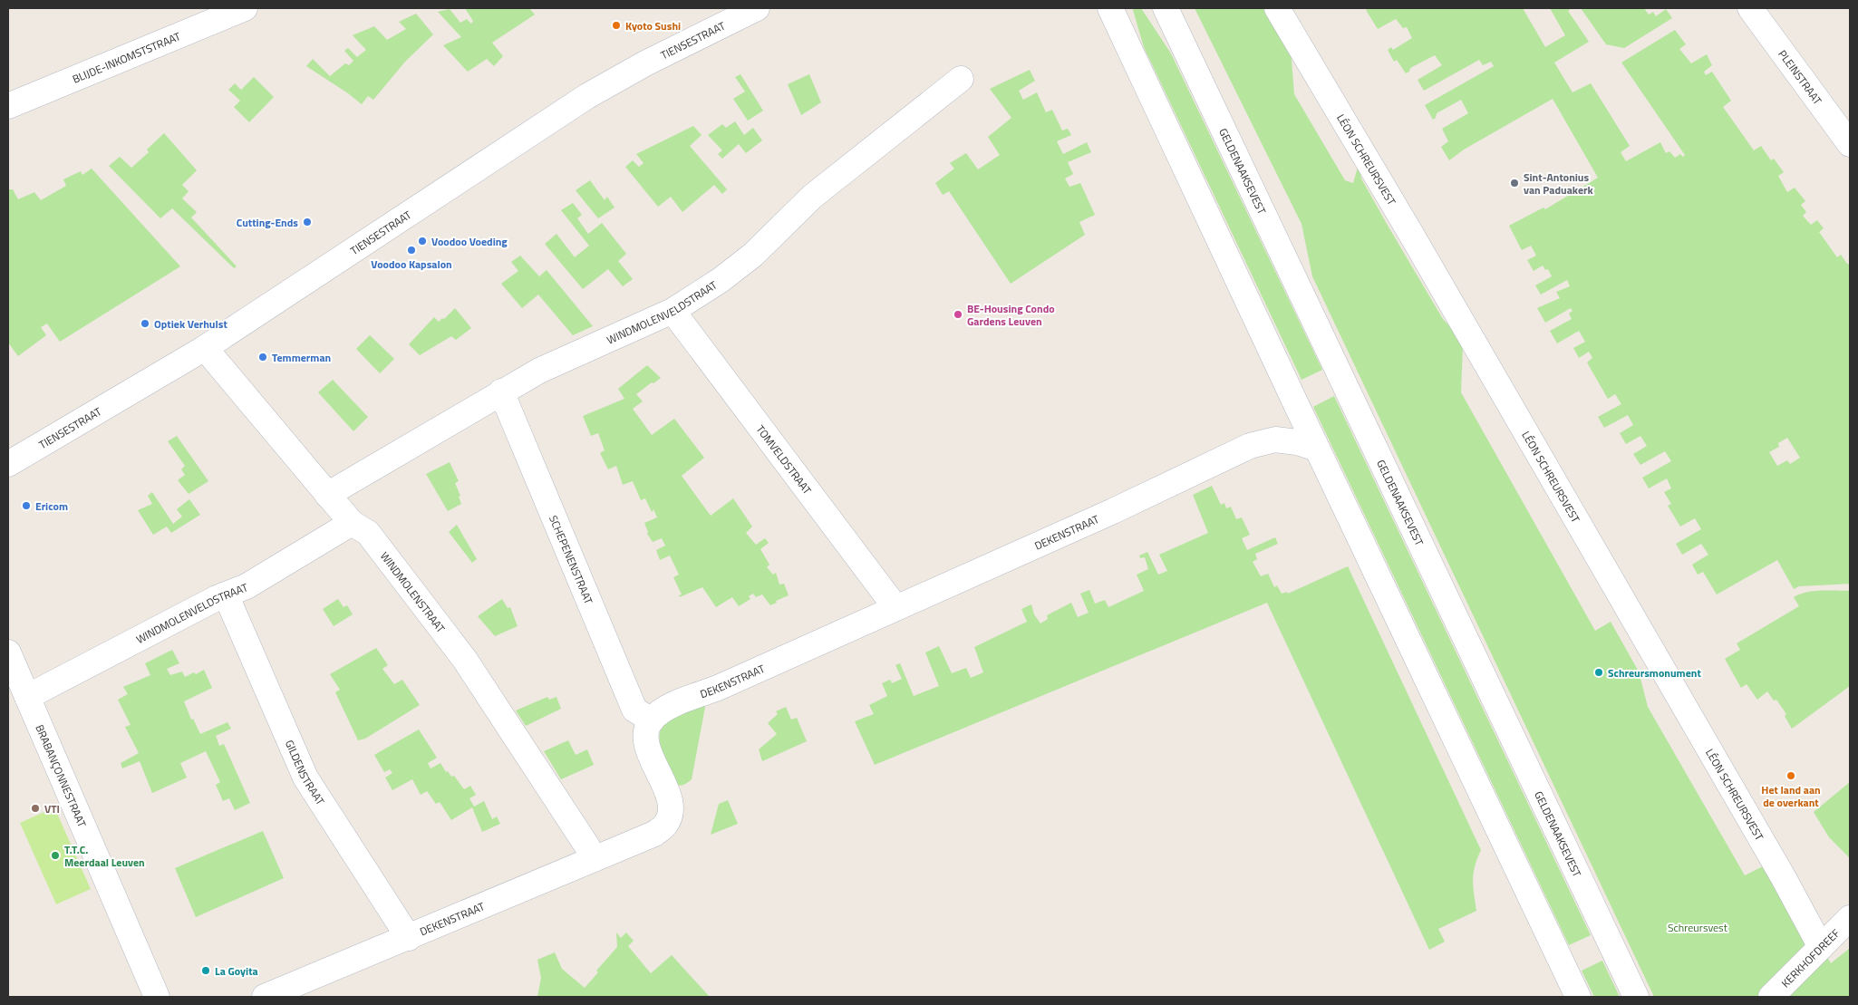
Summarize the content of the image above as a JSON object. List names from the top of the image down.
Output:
{
  "streets": {
    "street": [
      "TIENSESTRAAT",
      "BLIJDE-INKOMSTSTRAAT",
      "PLEINSTRAAT",
      "LÉON SCHREURSVEST",
      "GELDENAAKSEVEST",
      "WINDMOLENVELDSTRAAT",
      "TOMVELDSTRAAT",
      "DEKENSTRAAT",
      "SCHEPENENSTRAAT",
      "WINDMOLENSTRAAT",
      "GILDENSTRAAT",
      "BRABANÇONNESTRAAT",
      "KERKHOFDREEF"
    ]
  },
  "crossings": [
    ["TIENSESTRAAT", "WINDMOLENSTRAAT"],
    ["LÉON SCHREURSVEST", "KERKHOFDREEF"],
    ["WINDMOLENVELDSTRAAT", "TOMVELDSTRAAT"],
    ["WINDMOLENVELDSTRAAT", "SCHEPENENSTRAAT"],
    ["WINDMOLENVELDSTRAAT", "WINDMOLENSTRAAT"],
    ["WINDMOLENVELDSTRAAT", "GILDENSTRAAT"],
    ["WINDMOLENVELDSTRAAT", "BRABANÇONNESTRAAT"],
    ["TOMVELDSTRAAT", "DEKENSTRAAT"],
    ["DEKENSTRAAT", "SCHEPENENSTRAAT"],
    ["DEKENSTRAAT", "WINDMOLENSTRAAT"],
    ["DEKENSTRAAT", "GILDENSTRAAT"]
  ],
  "parks": ["Schreursvest"],
  "places": [
    "Kyoto Sushi",
    "Sint-Antonius van Paduakerk",
    "Cutting-Ends",
    "Voodoo Voeding",
    "Voodoo Kapsalon",
    "BE-Housing Condo Gardens Leuven",
    "Optiek Verhulst",
    "Temmerman",
    "Ericom",
    "Schreursmonument",
    "Het land aan de overkant",
    "VTI",
    "T.T.C. Meerdaal Leuven",
    "La Goyita"
  ]
}
